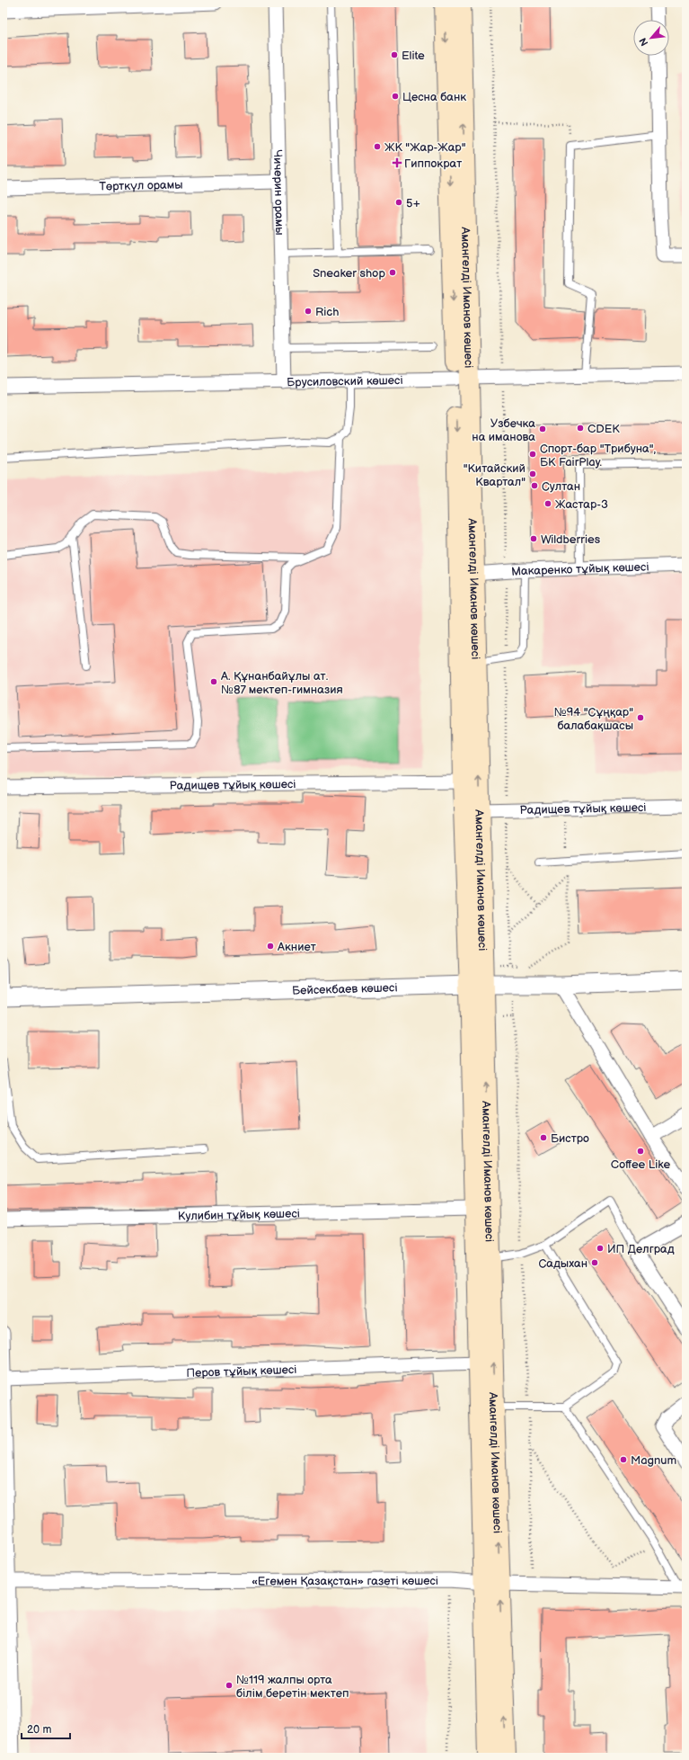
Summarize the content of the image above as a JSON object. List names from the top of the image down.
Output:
{
  "streets": {
    "main road": ["Амангелді Иманов көшесі"],
    "street": [
      "Төрткүл орамы",
      "Чичерин орамы",
      "Брусиловский көшесі",
      "Макаренко тұйық көшесі",
      "Радищев тұйық көшесі",
      "Бейсекбаев көшесі",
      "Кулибин тұйық көшесі",
      "Перов тұйық көшесі",
      "«Егемен Қазақстан» газеті көшесі"
    ]
  },
  "crossings": [
    ["Төрткүл орамы", "Чичерин орамы"],
    ["Чичерин орамы", "Брусиловский көшесі"],
    ["Амангелді Иманов көшесі", "Брусиловский көшесі"],
    ["Амангелді Иманов көшесі", "Макаренко тұйық көшесі"],
    ["Амангелді Иманов көшесі", "Радищев тұйық көшесі"],
    ["Амангелді Иманов көшесі", "Бейсекбаев көшесі"],
    ["Амангелді Иманов көшесі", "Кулибин тұйық көшесі"],
    ["Амангелді Иманов көшесі", "Перов тұйық көшесі"],
    ["Амангелді Иманов көшесі", "«Егемен Қазақстан» газеті көшесі"]
  ],
  "places": {
    "other": [
      "Elite",
      "Цесна банк",
      "ЖК \"Жар-Жар\"",
      "5+",
      "Sneaker shop",
      "Rich",
      "CDEK",
      "Узбечка на иманова",
      "Спорт-бар \"Трибуна\", БК FairPlay.",
      "\"Китайский Квартал\"",
      "Султан",
      "Жастар-3",
      "Wildberries",
      "А. Құнанбайұлы ат. №87 мектеп-гимназия",
      "№94 \"Сұңқар\" балабақшасы",
      "Акниет",
      "Бистро",
      "Coffee Like",
      "ИП Делград",
      "Садыхан",
      "Magnum",
      "№119 жалпы орта білім беретін мектеп"
    ],
    "health": ["Гиппократ"]
  },
  "scale_bar": "20 m",
  "north": "bottom left"
}
